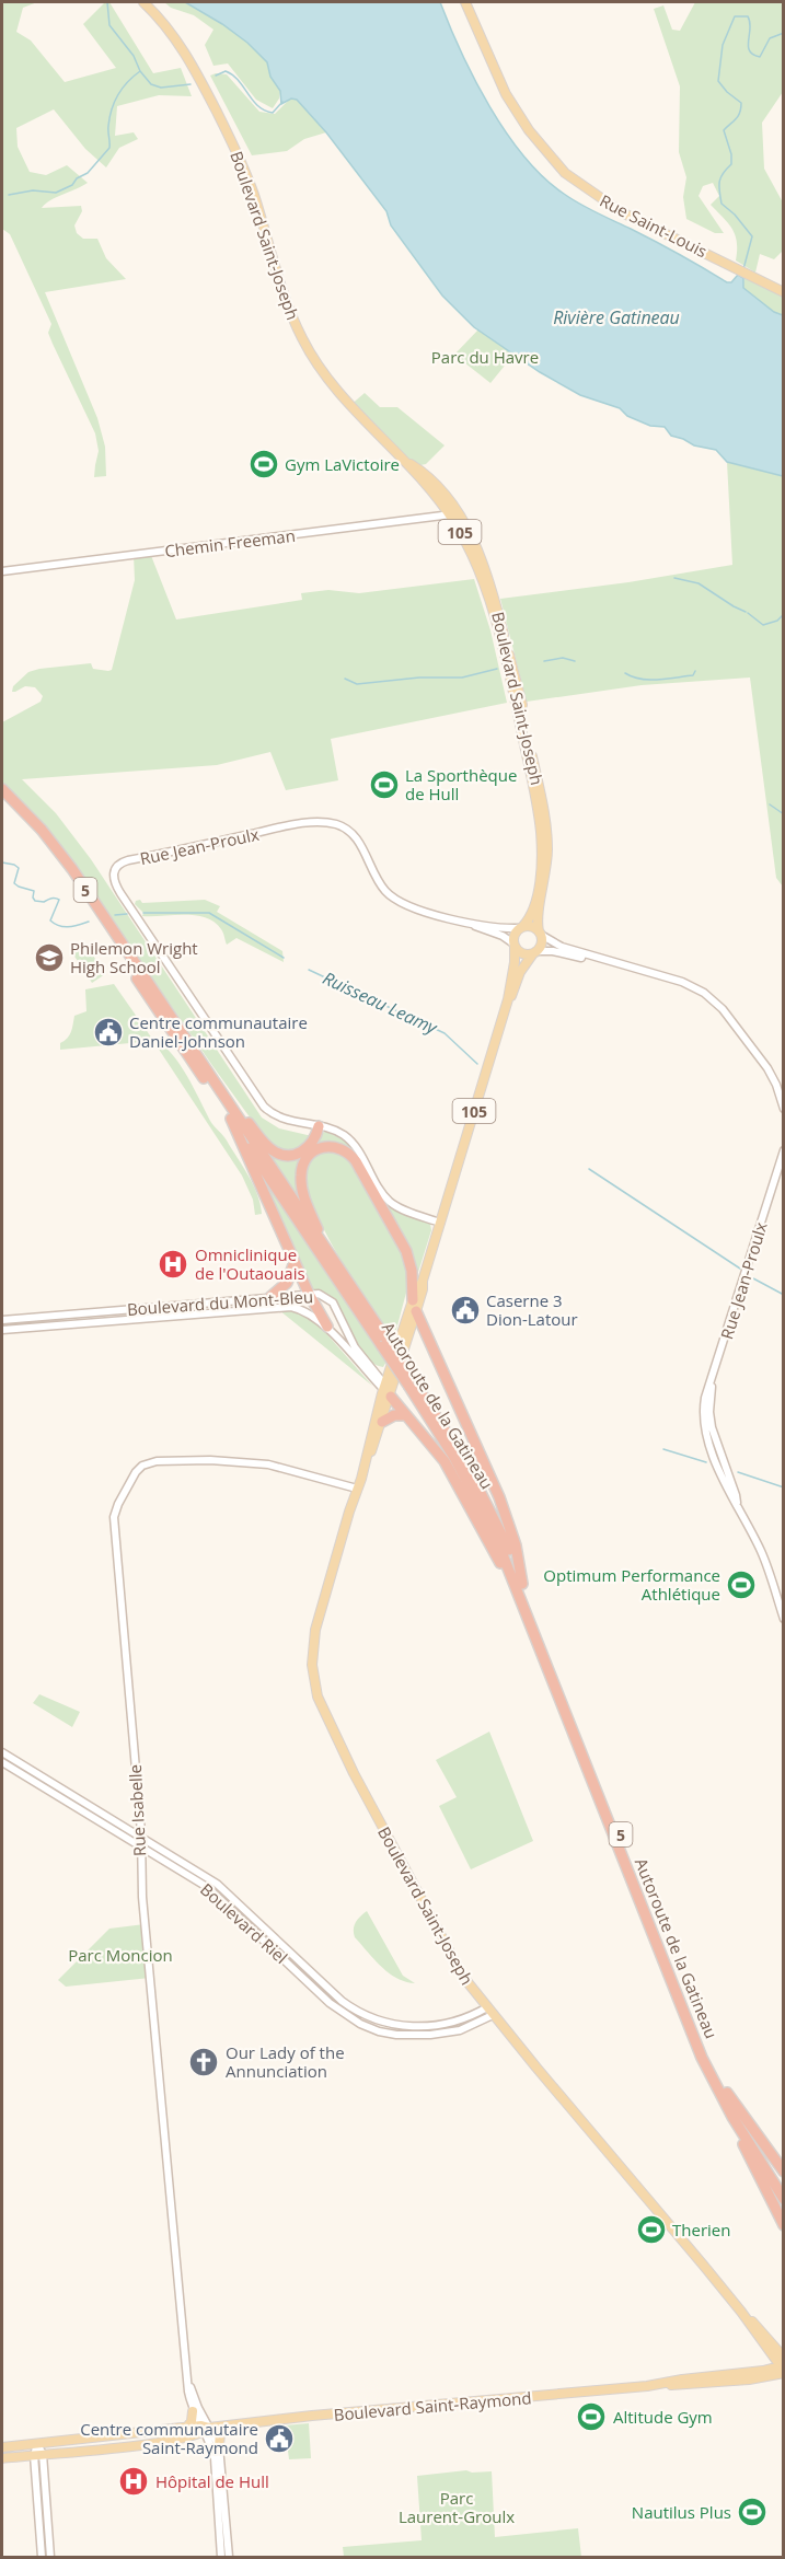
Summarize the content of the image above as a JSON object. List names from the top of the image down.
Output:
{
  "streets": {
    "highway": ["5", "Autoroute de la Gatineau"],
    "main road": [
      "Rue Saint-Louis",
      "Boulevard Saint-Joseph",
      "105",
      "Boulevard Saint-Raymond"
    ],
    "street": [
      "Chemin Freeman",
      "Rue Jean-Proulx",
      "Boulevard du Mont-Bleu",
      "Rue Isabelle",
      "Boulevard Riel"
    ]
  },
  "crossings": [
    ["Boulevard Saint-Joseph", "105"],
    ["Boulevard Saint-Joseph", "Chemin Freeman"],
    ["Boulevard Saint-Joseph", "Rue Jean-Proulx"],
    ["Boulevard Saint-Joseph", "Boulevard du Mont-Bleu"],
    ["Boulevard Saint-Joseph", "Rue Isabelle"],
    ["Boulevard Saint-Joseph", "Boulevard Riel"],
    ["Boulevard Saint-Joseph", "Boulevard Saint-Raymond"],
    ["105", "Rue Jean-Proulx"],
    ["Rue Isabelle", "Boulevard Riel"],
    ["Rue Isabelle", "Boulevard Saint-Raymond"]
  ],
  "water": ["Rivière Gatineau", "Ruisseau Leamy"],
  "parks": ["Parc du Havre", "Parc Moncion", "Parc Laurent-Groulx"],
  "places": {
    "sports": [
      "Gym LaVictoire",
      "La Sporthèque de Hull",
      "Optimum Performance Athlétique",
      "Therien",
      "Altitude Gym",
      "Nautilus Plus"
    ],
    "school or university": ["Philemon Wright High School"],
    "public building": ["Centre communautaire Daniel-Johnson", "Caserne 3 Dion-Latour", "Centre communautaire Saint-Raymond"],
    "hospital": ["Omniclinique de l'Outaouais", "Hôpital de Hull"],
    "church": ["Our Lady of the Annunciation"]
  }
}
